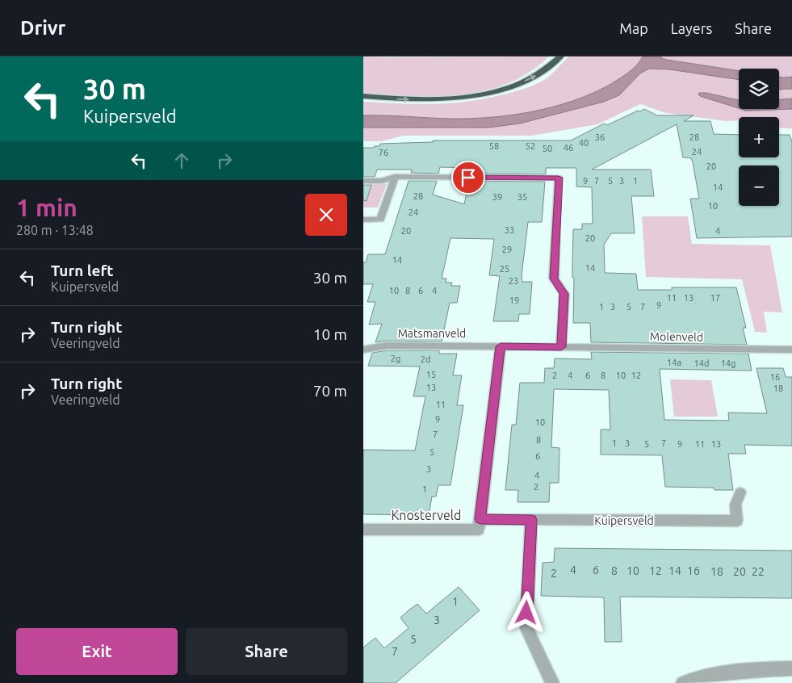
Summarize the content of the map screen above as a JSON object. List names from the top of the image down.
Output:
{
  "streets": {
    "street": [
      "Matsmanveld",
      "Molenveld",
      "Knosterveld",
      "Kuipersveld"
    ]
  },
  "crossings": [
    ["Matsmanveld", "Molenveld"],
    ["Knosterveld", "Kuipersveld"]
  ],
  "house_numbers": [
    "36",
    "28",
    "40",
    "58",
    "52",
    "46",
    "50",
    "24",
    "76",
    "20",
    "9",
    "7",
    "5",
    "3",
    "1",
    "14",
    "28",
    "39",
    "35",
    "10",
    "24",
    "33",
    "20",
    "4",
    "20",
    "29",
    "14",
    "14",
    "25",
    "23",
    "10",
    "8",
    "6",
    "4",
    "11",
    "13",
    "17",
    "19",
    "9",
    "1",
    "3",
    "5",
    "7",
    "2g",
    "2d",
    "14a",
    "14d",
    "14g",
    "15",
    "2",
    "4",
    "6",
    "8",
    "10",
    "12",
    "16",
    "13",
    "18",
    "11",
    "9",
    "10",
    "7",
    "8",
    "1",
    "3",
    "7",
    "5",
    "9",
    "11",
    "13",
    "5",
    "6",
    "3",
    "4",
    "2",
    "1",
    "4",
    "6",
    "8",
    "10",
    "12",
    "14",
    "16",
    "18",
    "20",
    "22",
    "2",
    "1",
    "3",
    "5",
    "7"
  ],
  "page": {
    "header": "Drivr",
    "nav": ["Map", "Layers", "Share"],
    "turn": ["30 m", "Kuipersveld"],
    "map_buttons": ["+", "−"],
    "heading": ["1 min", "280 m · 13:48"],
    "list": [
      {
        "name": "Turn left",
        "note": "Kuipersveld",
        "value": "30 m"
      },
      {
        "name": "Turn right",
        "note": "Veeringveld",
        "value": "10 m"
      },
      {
        "name": "Turn right",
        "note": "Veeringveld",
        "value": "70 m"
      }
    ],
    "buttons": ["Exit", "Share"]
  }
}
